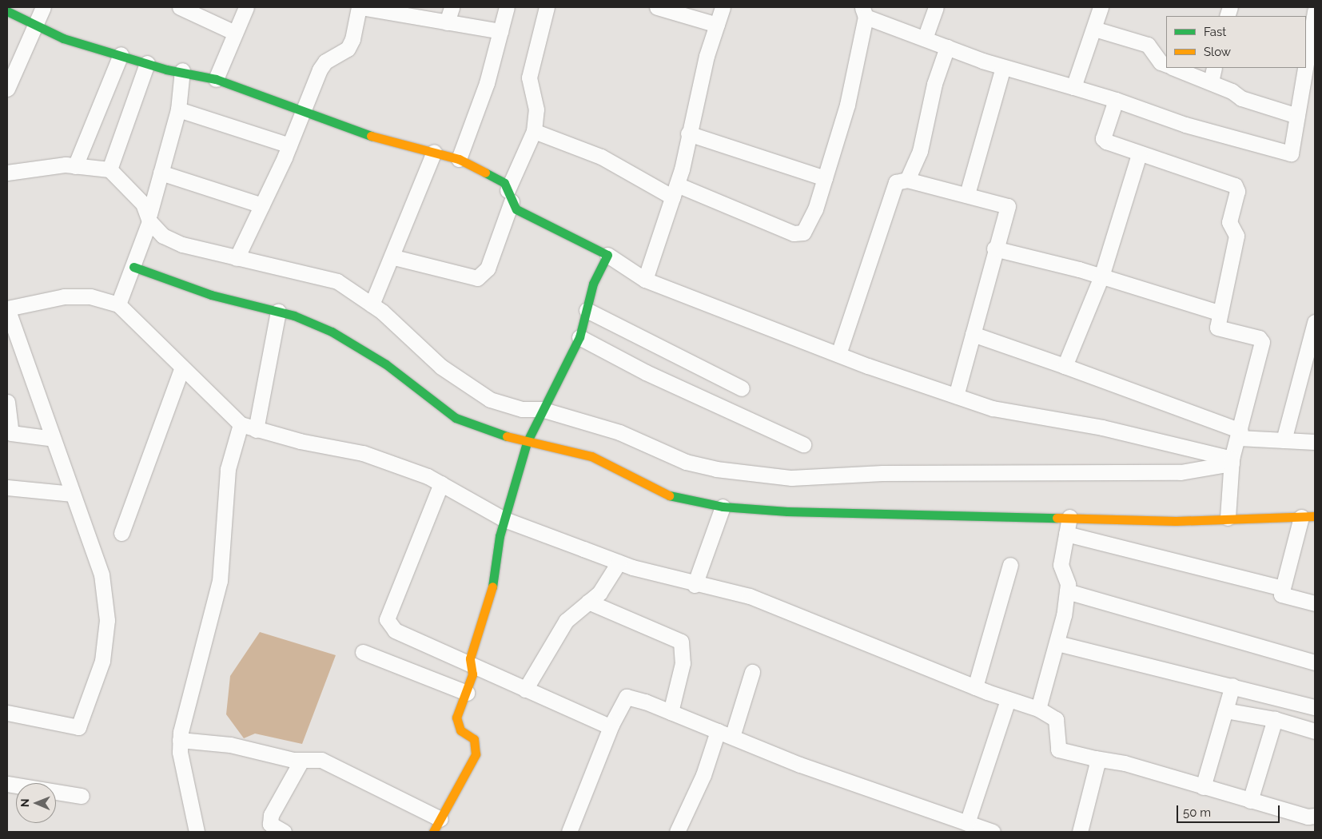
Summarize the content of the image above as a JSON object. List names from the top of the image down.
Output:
{
  "legend": ["Fast", "Slow"],
  "scale_bar": "50 m",
  "north": "left"
}
